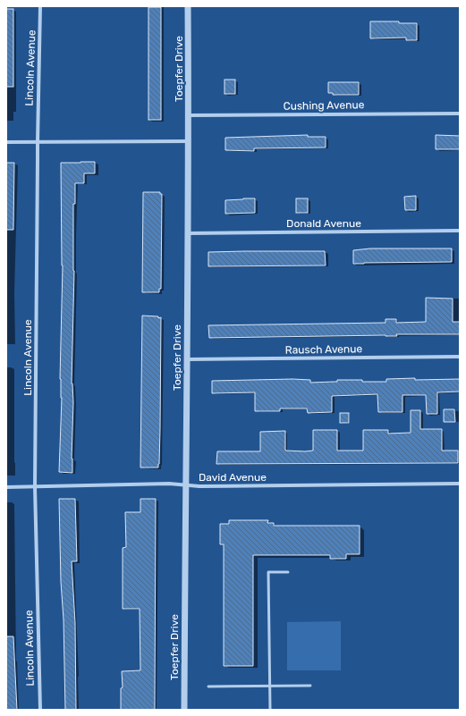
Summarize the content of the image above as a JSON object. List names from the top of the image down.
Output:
{
  "streets": {
    "street": [
      "Lincoln Avenue",
      "Toepfer Drive",
      "Cushing Avenue",
      "Donald Avenue",
      "Rausch Avenue",
      "David Avenue"
    ]
  },
  "crossings": [
    ["Lincoln Avenue", "David Avenue"],
    ["Toepfer Drive", "Cushing Avenue"],
    ["Toepfer Drive", "Donald Avenue"],
    ["Toepfer Drive", "Rausch Avenue"],
    ["Toepfer Drive", "David Avenue"]
  ]
}
